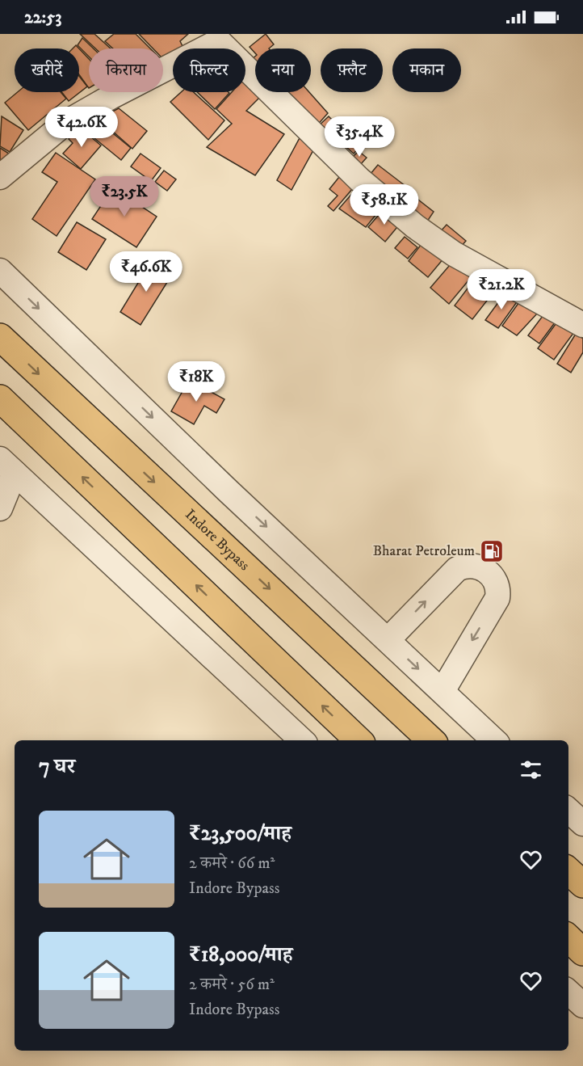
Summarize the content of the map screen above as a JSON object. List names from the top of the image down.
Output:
{
  "streets": {
    "highway": ["Indore Bypass"]
  },
  "places": {
    "fuel station": ["Bharat Petroleum"]
  },
  "page": {
    "status": "22:53",
    "chip": [
      "खरीदें",
      "किराया",
      "फ़िल्टर",
      "नया",
      "फ़्लैट",
      "मकान"
    ],
    "price": [
      "₹42.6K",
      "₹35.4K",
      "₹23.5K",
      "₹58.1K",
      "₹46.6K",
      "₹21.2K",
      "₹18K"
    ],
    "heading": "7 घर",
    "list": [
      {
        "name": "₹23,500/माह",
        "note": "2 कमरे · 66 m² · Indore Bypass"
      },
      {
        "name": "₹18,000/माह",
        "note": "2 कमरे · 56 m² · Indore Bypass"
      }
    ]
  }
}
